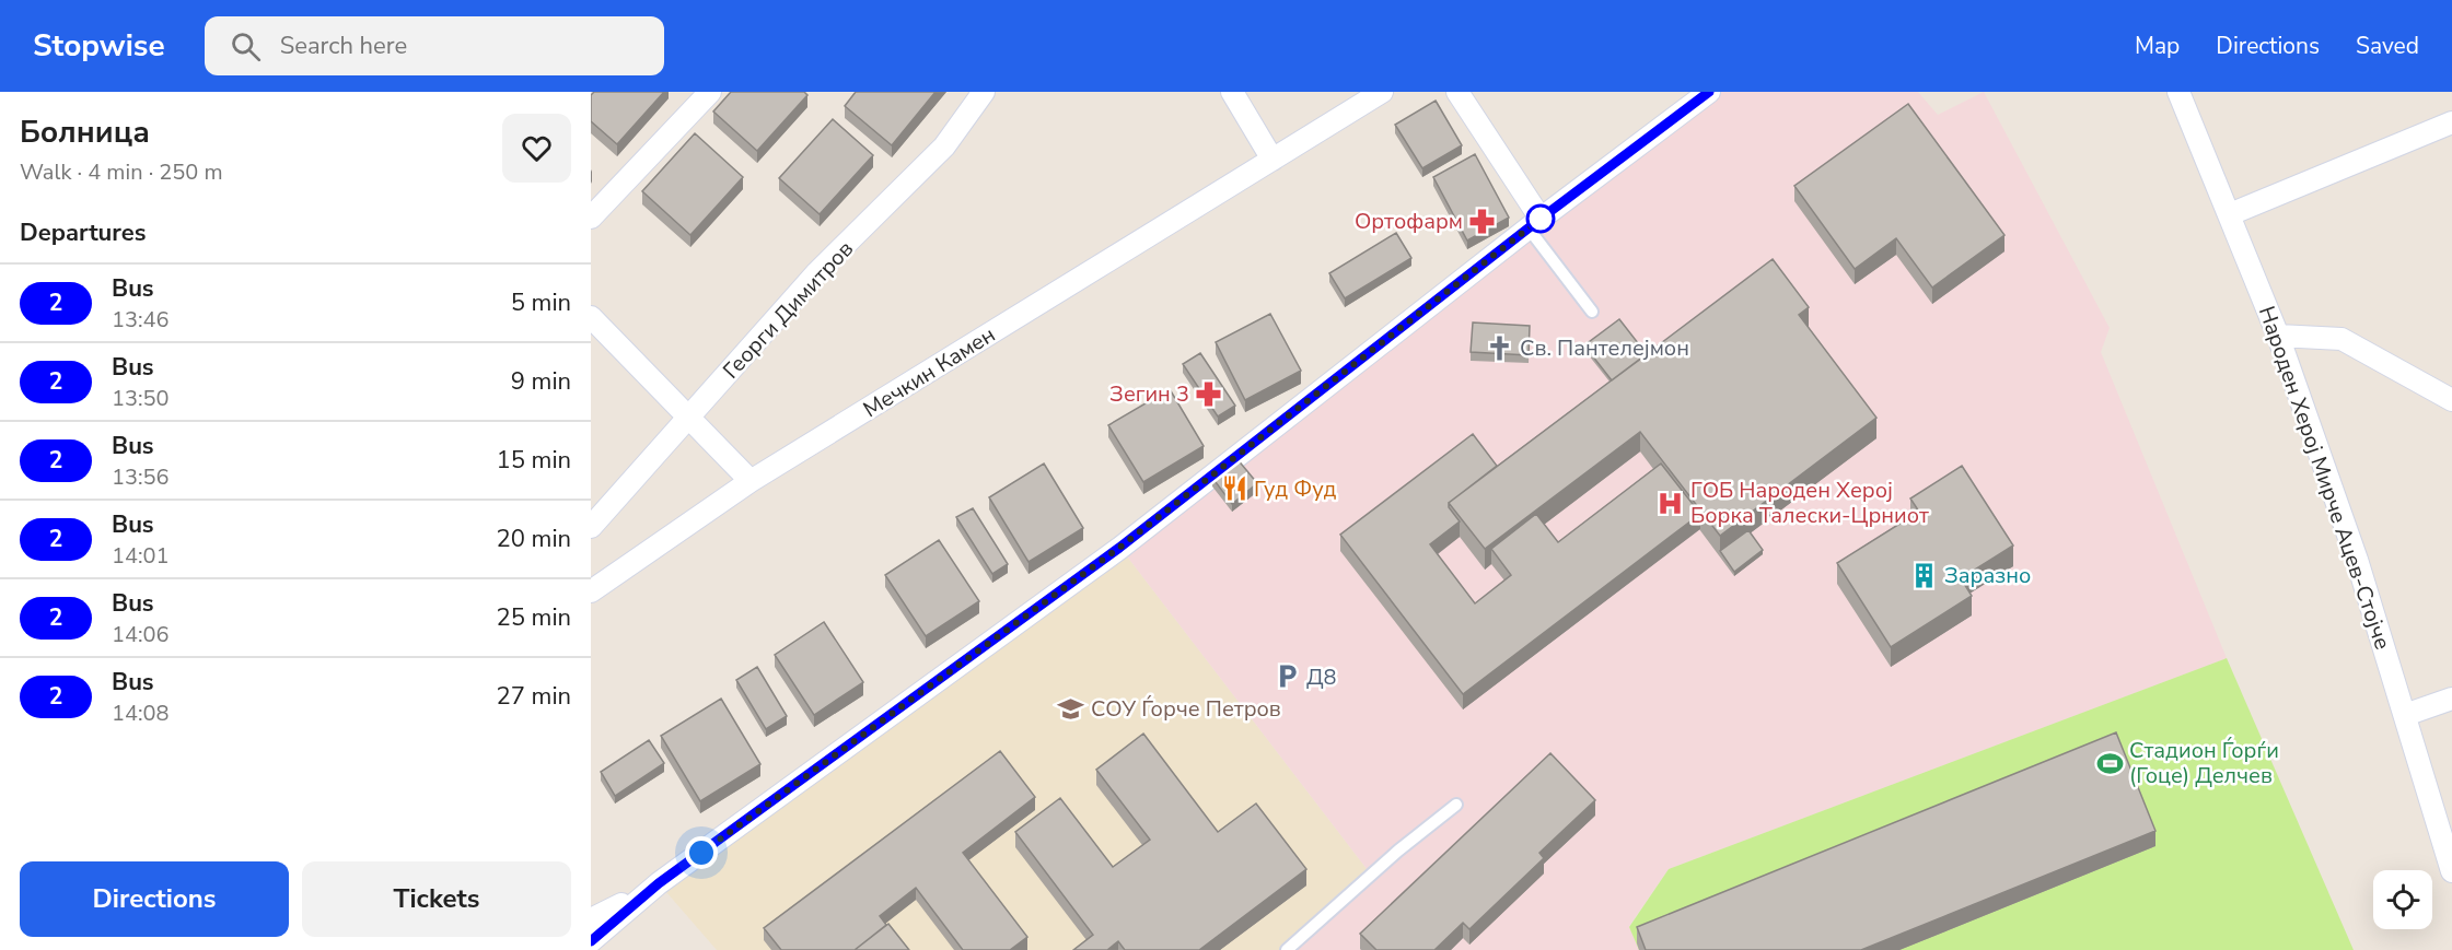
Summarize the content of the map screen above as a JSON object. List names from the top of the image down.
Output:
{
  "streets": {
    "street": ["Георги Димитров", "Мечкин Камен", "Народен Херој Мирче Ацев-Стојче"]
  },
  "places": {
    "pharmacy": ["Ортофарм", "Зегин 3"],
    "church": ["Св. Пантелејмон"],
    "restaurant": ["Гуд Фуд"],
    "hospital": ["ГОБ Народен Херој Борка Талески-Црниот"],
    "building": ["Заразно"],
    "parking": ["Д8"],
    "school or university": ["СОУ Ѓорче Петров"],
    "sports": ["Стадион Ѓорѓи (Гоце) Делчев"]
  },
  "lines": ["bus line 2"],
  "page": {
    "header": "Stopwise",
    "search": "Search here",
    "nav": ["Map", "Directions", "Saved"],
    "heading": [
      ["Болница", "Walk · 4 min · 250 m"],
      "Departures"
    ],
    "list": [
      {
        "mark": "2",
        "name": "Bus",
        "note": "13:46",
        "value": "5 min"
      },
      {
        "mark": "2",
        "name": "Bus",
        "note": "13:50",
        "value": "9 min"
      },
      {
        "mark": "2",
        "name": "Bus",
        "note": "13:56",
        "value": "15 min"
      },
      {
        "mark": "2",
        "name": "Bus",
        "note": "14:01",
        "value": "20 min"
      },
      {
        "mark": "2",
        "name": "Bus",
        "note": "14:06",
        "value": "25 min"
      },
      {
        "mark": "2",
        "name": "Bus",
        "note": "14:08",
        "value": "27 min"
      }
    ],
    "buttons": ["Directions", "Tickets"]
  }
}
